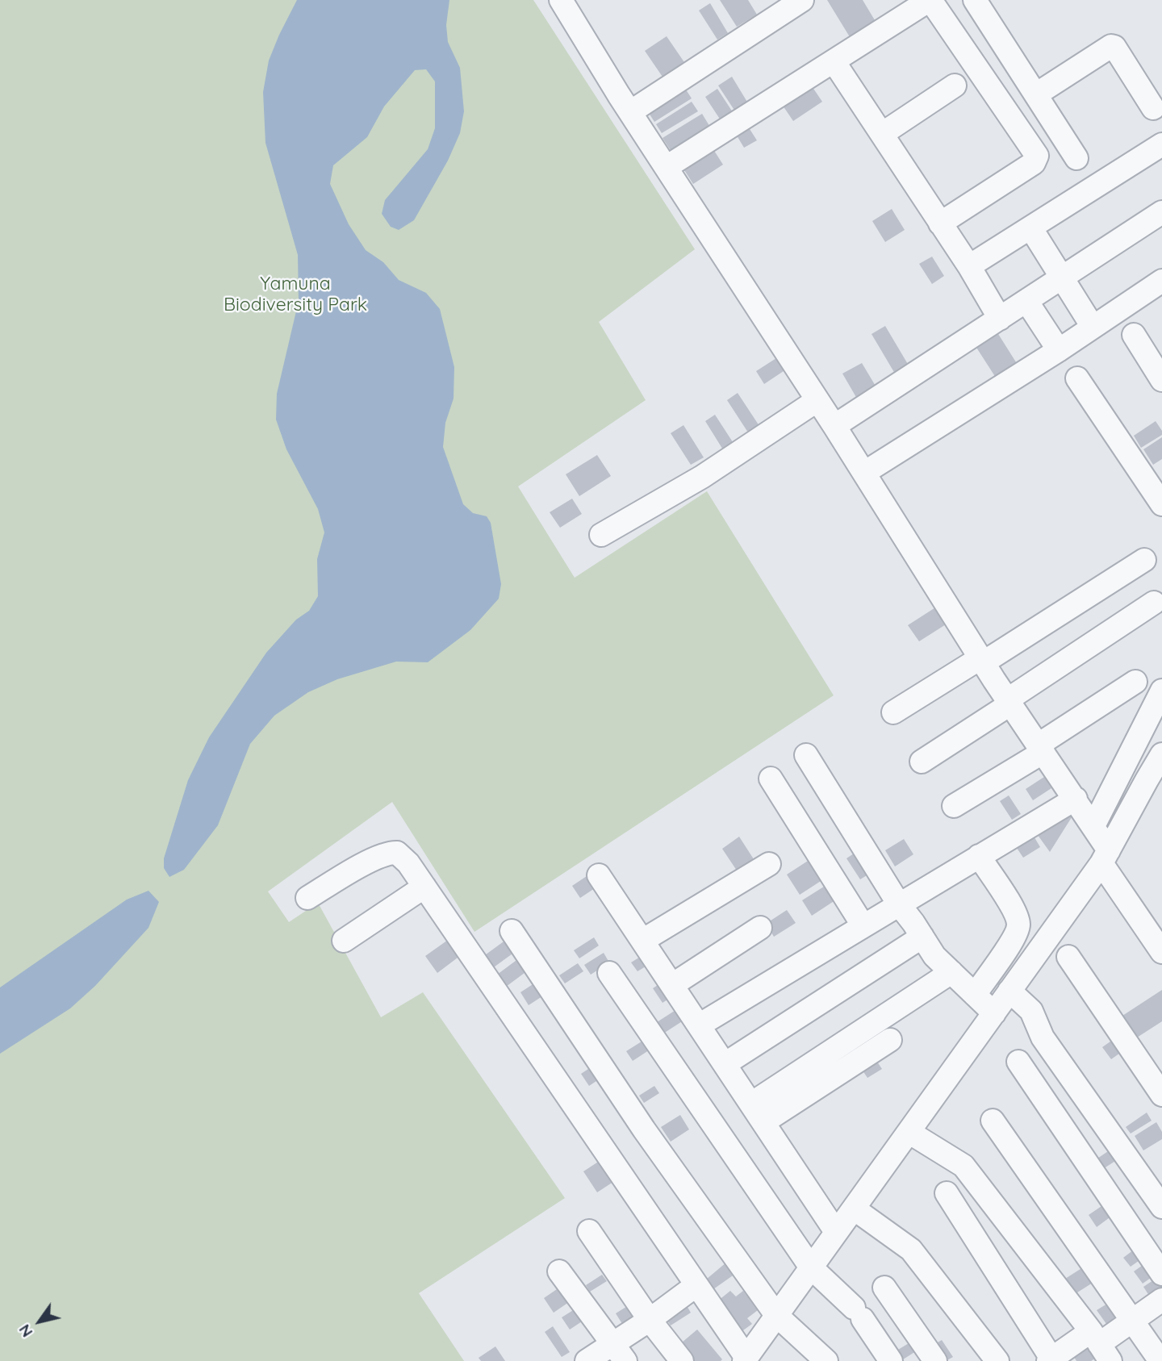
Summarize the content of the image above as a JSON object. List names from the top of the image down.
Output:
{
  "parks": ["Yamuna Biodiversity Park"],
  "north": "bottom left"
}
